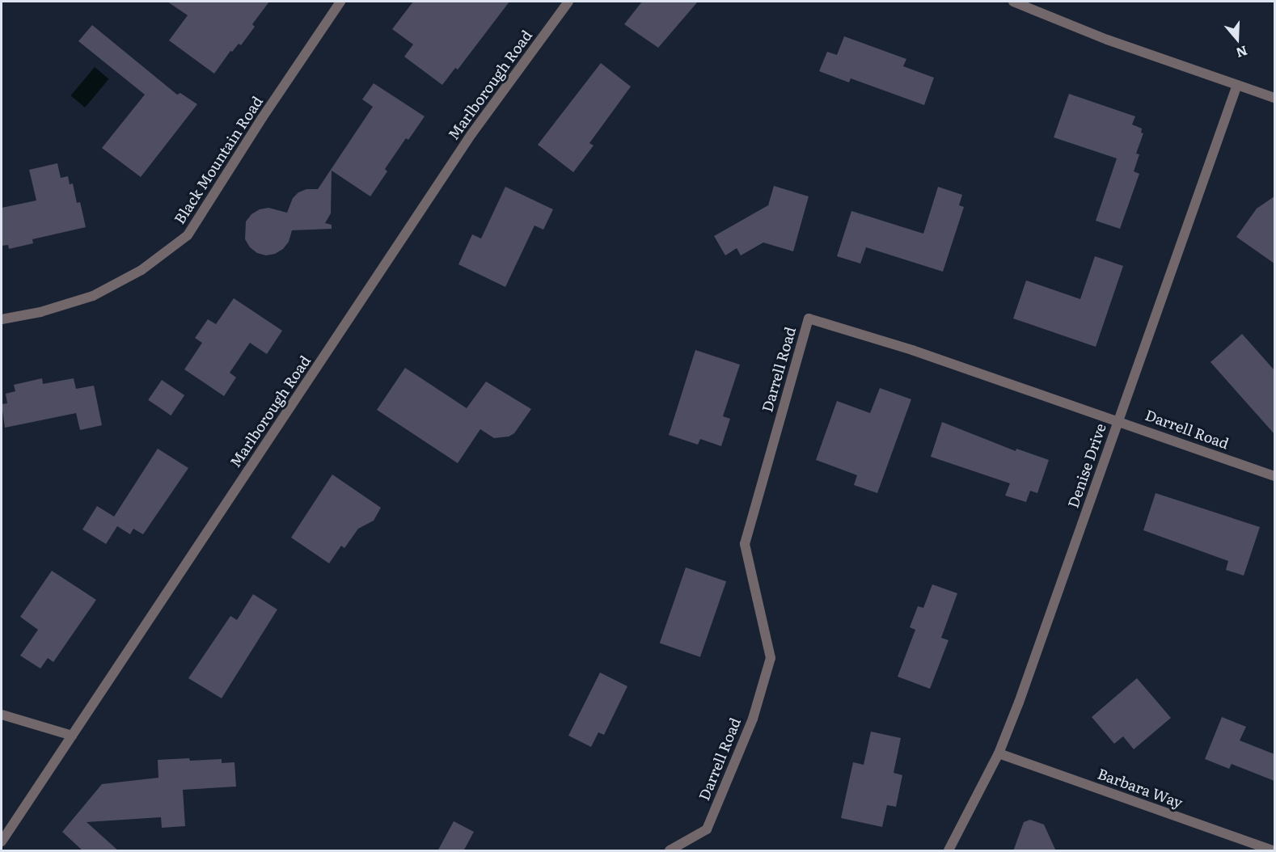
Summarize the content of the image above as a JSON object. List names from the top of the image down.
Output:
{
  "streets": {
    "street": [
      "Marlborough Road",
      "Black Mountain Road",
      "Darrell Road",
      "Denise Drive",
      "Barbara Way"
    ]
  },
  "crossings": [
    ["Darrell Road", "Denise Drive"],
    ["Denise Drive", "Barbara Way"]
  ],
  "north": "bottom"
}
